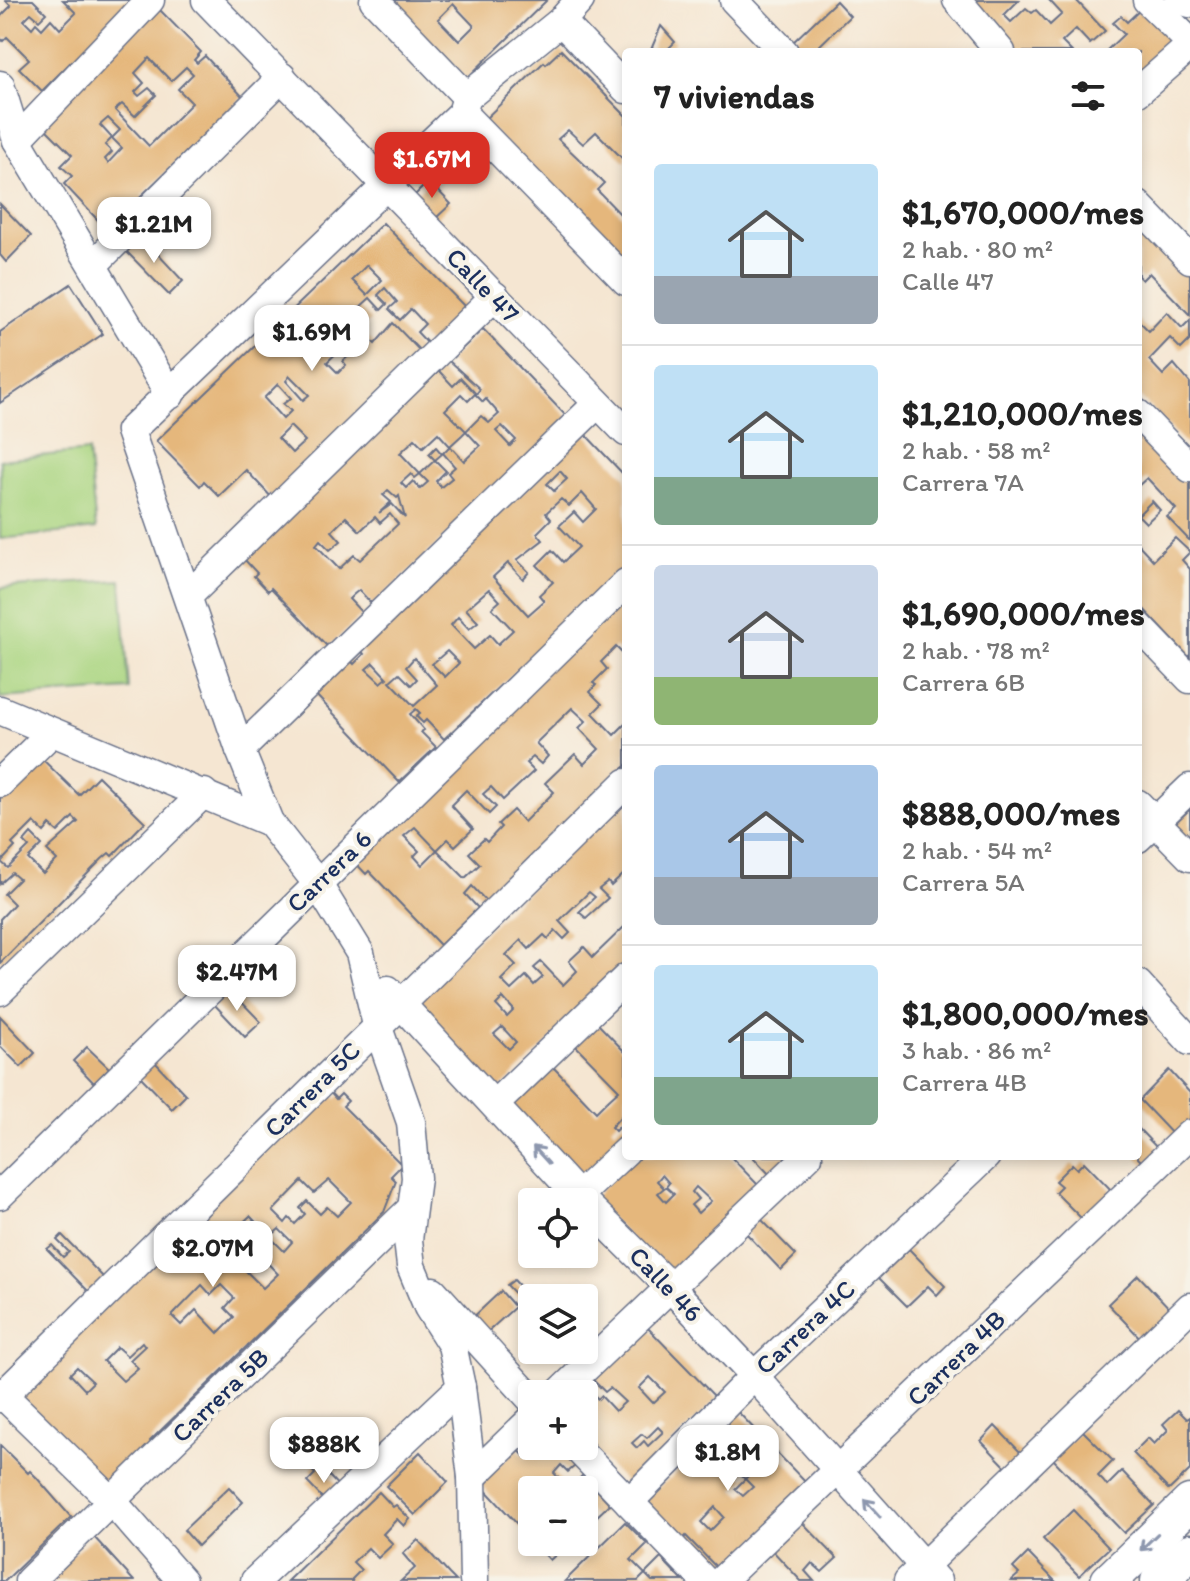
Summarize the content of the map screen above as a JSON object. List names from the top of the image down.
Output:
{
  "streets": {
    "street": [
      "Calle 47",
      "Carrera 6",
      "Carrera 5C",
      "Calle 46",
      "Carrera 4C",
      "Carrera 4B",
      "Carrera 5B"
    ]
  },
  "crossings": [
    ["Carrera 5C", "Calle 46"],
    ["Calle 46", "Carrera 4C"],
    ["Calle 46", "Carrera 4B"]
  ],
  "page": {
    "heading": "7 viviendas",
    "price": [
      "$1.67M",
      "$1.21M",
      "$1.69M",
      "$2.47M",
      "$2.07M",
      "$888K",
      "$1.8M"
    ],
    "list": [
      {
        "name": "$1,670,000/mes",
        "note": "2 hab. · 80 m² · Calle 47"
      },
      {
        "name": "$1,210,000/mes",
        "note": "2 hab. · 58 m² · Carrera 7A"
      },
      {
        "name": "$1,690,000/mes",
        "note": "2 hab. · 78 m² · Carrera 6B"
      },
      {
        "name": "$888,000/mes",
        "note": "2 hab. · 54 m² · Carrera 5A"
      },
      {
        "name": "$1,800,000/mes",
        "note": "3 hab. · 86 m² · Carrera 4B"
      }
    ],
    "map_buttons": ["+", "−"]
  }
}
